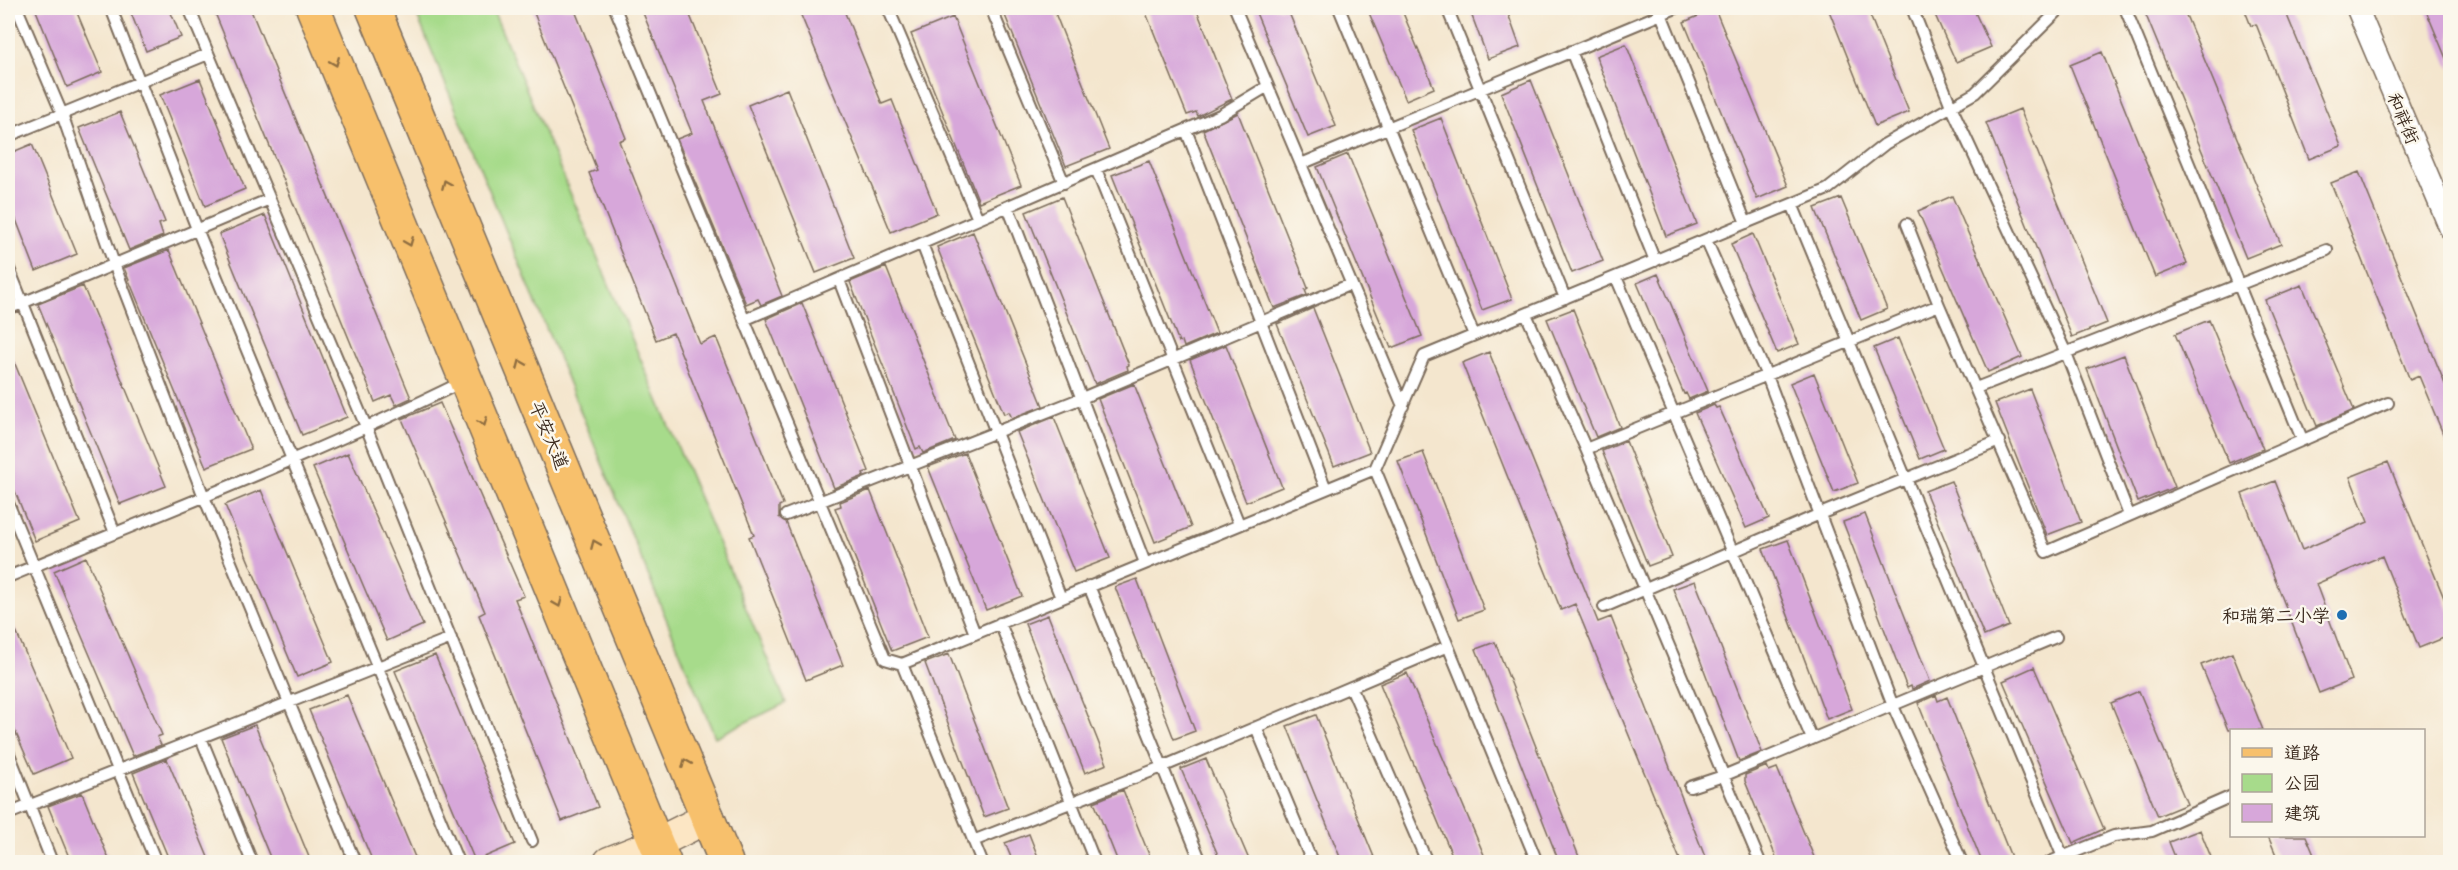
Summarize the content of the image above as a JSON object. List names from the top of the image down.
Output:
{
  "streets": {
    "main road": ["平安大道"],
    "street": ["和祥街"]
  },
  "places": ["和瑞第二小学"],
  "legend": ["道路", "公园", "建筑"]
}
